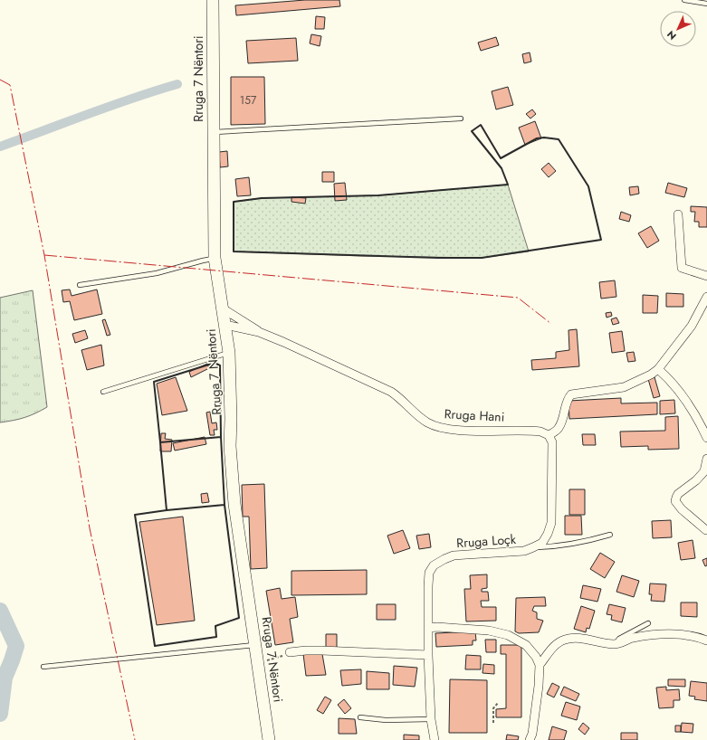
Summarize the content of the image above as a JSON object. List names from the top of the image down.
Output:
{
  "streets": {
    "main road": ["Rruga 7 Nëntori"],
    "street": ["Rruga Hani", "Rruga Loçk"]
  },
  "crossings": [
    ["Rruga 7 Nëntori", "Rruga Hani"],
    ["Rruga Hani", "Rruga Loçk"]
  ],
  "house_numbers": ["157"],
  "north": "bottom left"
}
